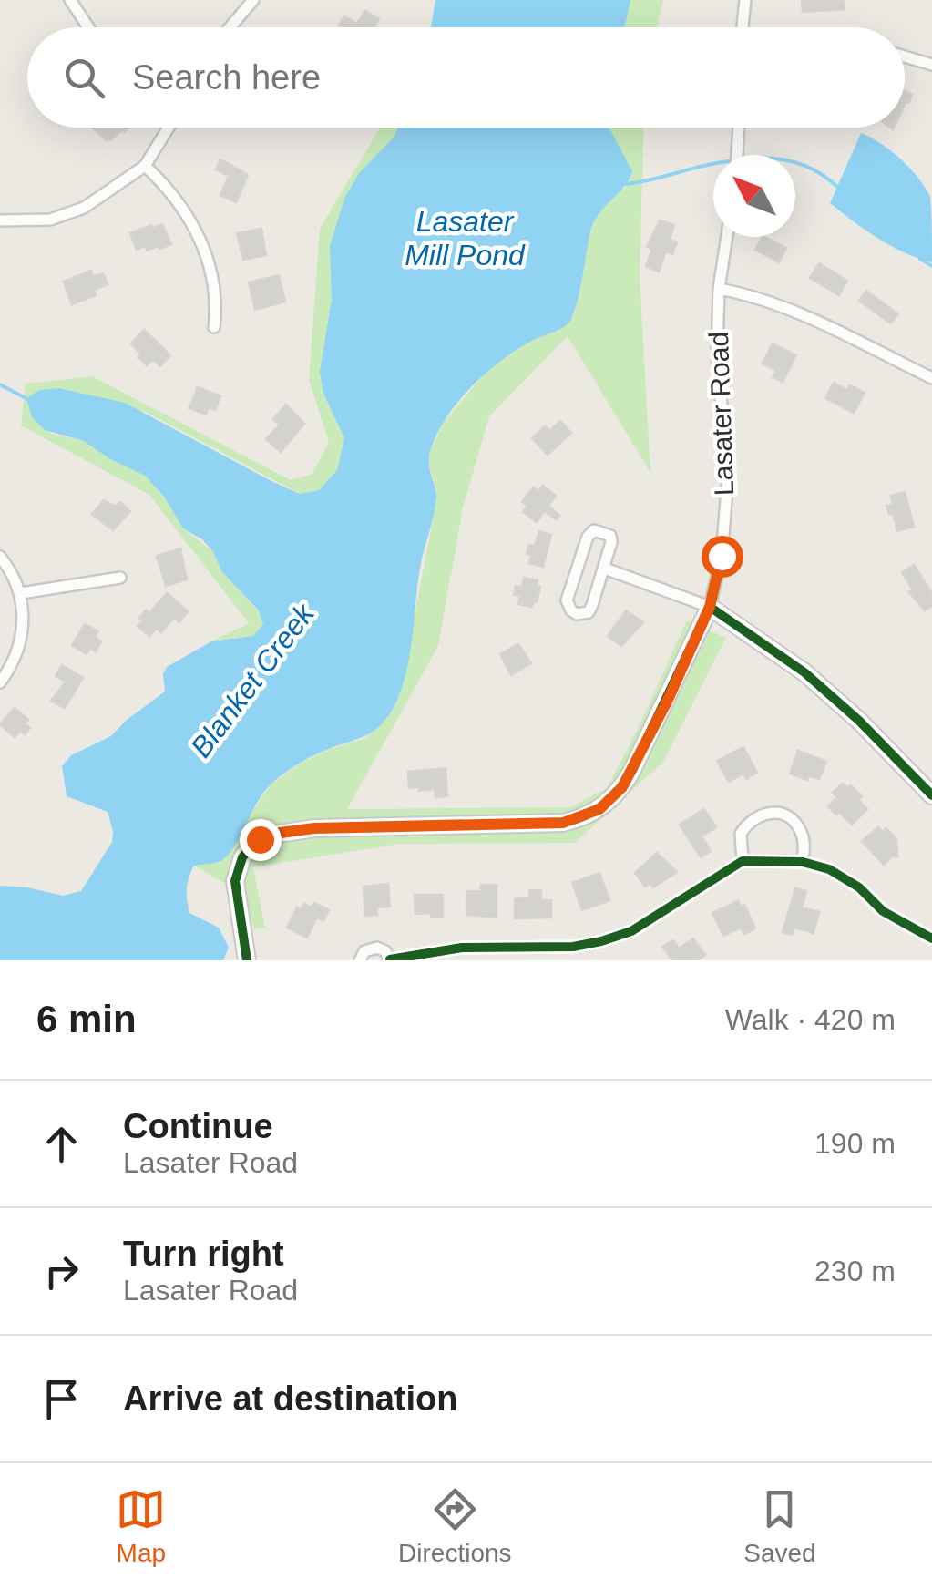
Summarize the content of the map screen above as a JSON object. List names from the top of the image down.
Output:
{
  "streets": {
    "street": ["Lasater Road"]
  },
  "water": ["Lasater Mill Pond", "Blanket Creek"],
  "north": "top left",
  "page": {
    "search": "Search here",
    "heading": ["6 min", "Walk · 420 m"],
    "list": [
      ["Continue", "Lasater Road", "190 m"],
      ["Turn right", "Lasater Road", "230 m"],
      "Arrive at destination"
    ],
    "nav": ["Map", "Directions", "Saved"]
  }
}
